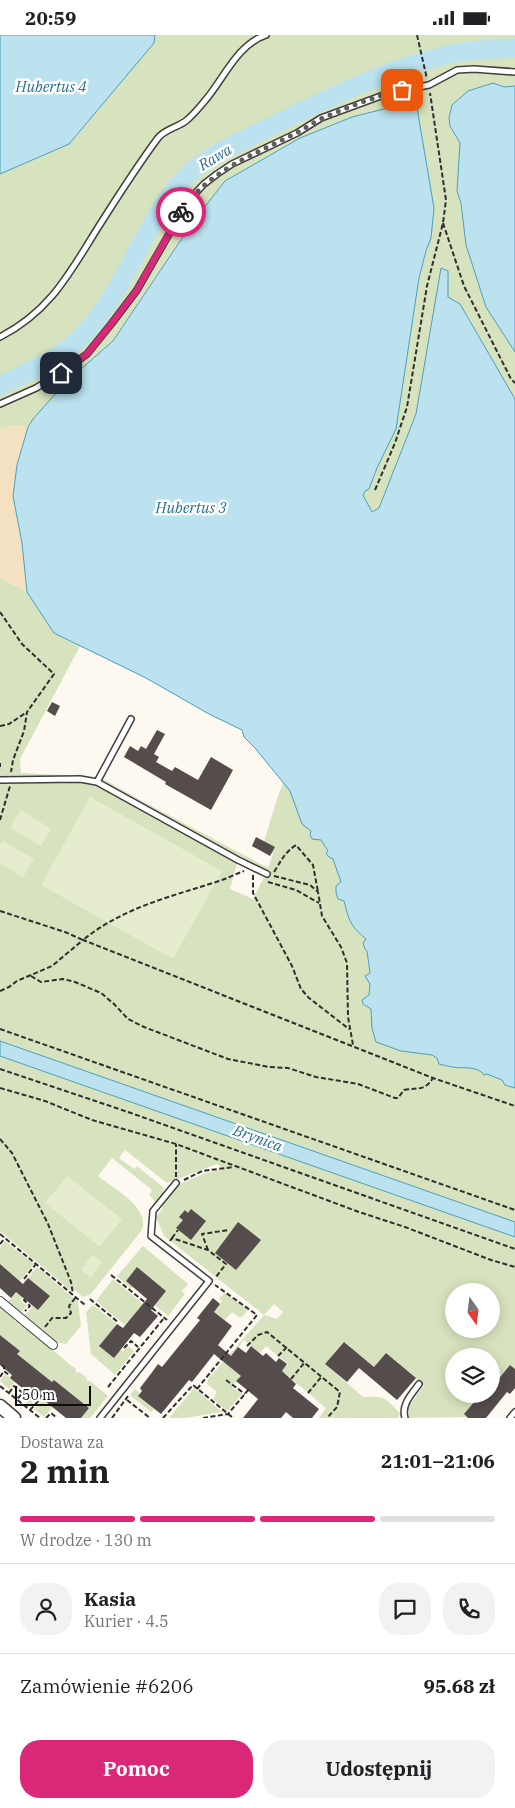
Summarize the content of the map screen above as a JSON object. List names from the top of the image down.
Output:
{
  "water": [
    "Hubertus 4",
    "Rawa",
    "Hubertus 3",
    "Brynica"
  ],
  "scale_bar": "50 m",
  "north": "bottom",
  "page": {
    "status": "20:59",
    "scale": "50 m",
    "heading": ["2 min", "Dostawa za", "21:01–21:06"],
    "panel": [
      "Kasia",
      "Kurier · 4.5",
      "Zamówienie #6206",
      "95.68 zł"
    ],
    "bar": "W drodze · 130 m",
    "buttons": ["Pomoc", "Udostępnij"]
  }
}
